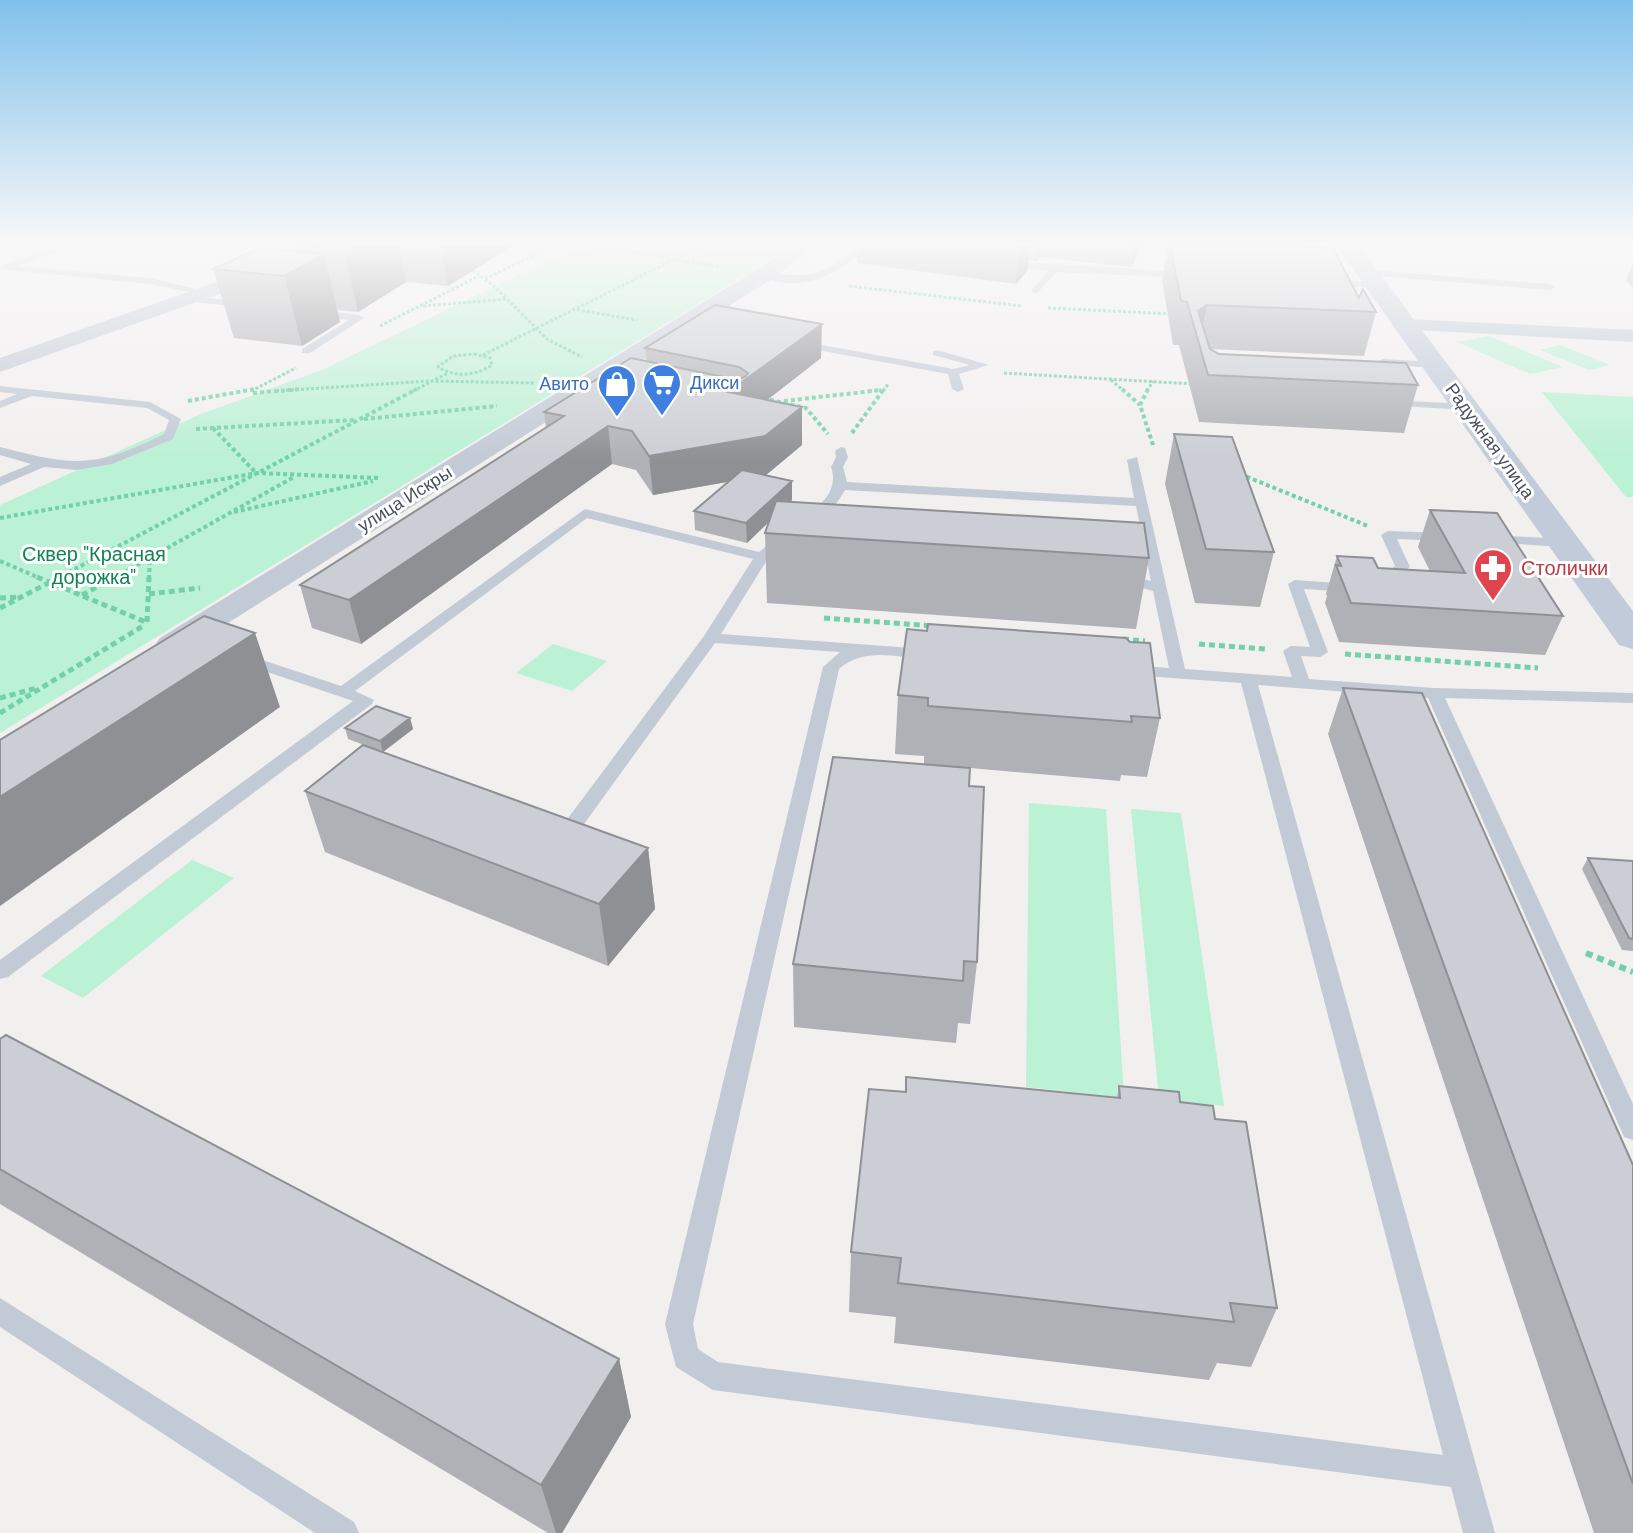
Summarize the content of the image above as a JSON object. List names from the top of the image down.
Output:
{
  "streets": {
    "street": ["Радужная улица", "улица Искры"]
  },
  "parks": ["Сквер \"Красная дорожка\""],
  "places": {
    "supermarket": ["Дикси"],
    "shop": ["Авито"],
    "pharmacy": ["Столички"]
  }
}
